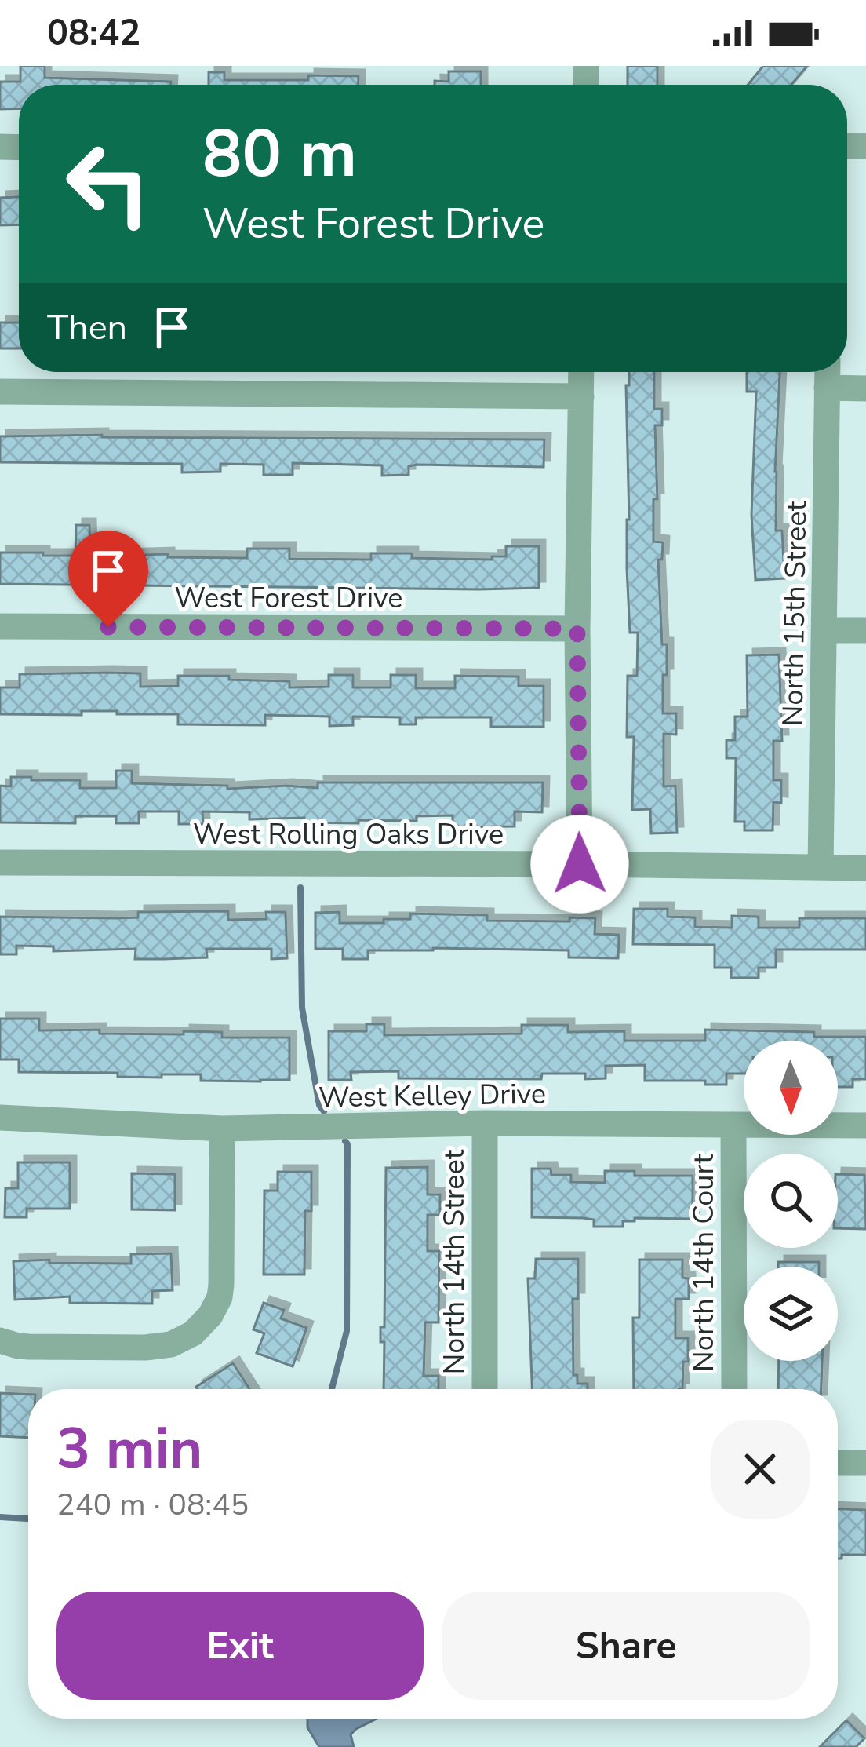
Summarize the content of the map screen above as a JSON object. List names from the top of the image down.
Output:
{
  "streets": {
    "street": [
      "West Forest Drive",
      "North 15th Street",
      "West Rolling Oaks Drive",
      "West Kelley Drive",
      "North 14th Street",
      "North 14th Court"
    ]
  },
  "crossings": [
    ["North 15th Street", "West Rolling Oaks Drive"],
    ["West Kelley Drive", "North 14th Street"],
    ["West Kelley Drive", "North 14th Court"]
  ],
  "north": "bottom",
  "page": {
    "status": "08:42",
    "turn": ["80 m", "West Forest Drive"],
    "then": "Then",
    "heading": ["3 min", "240 m · 08:45"],
    "buttons": ["Exit", "Share"]
  }
}
